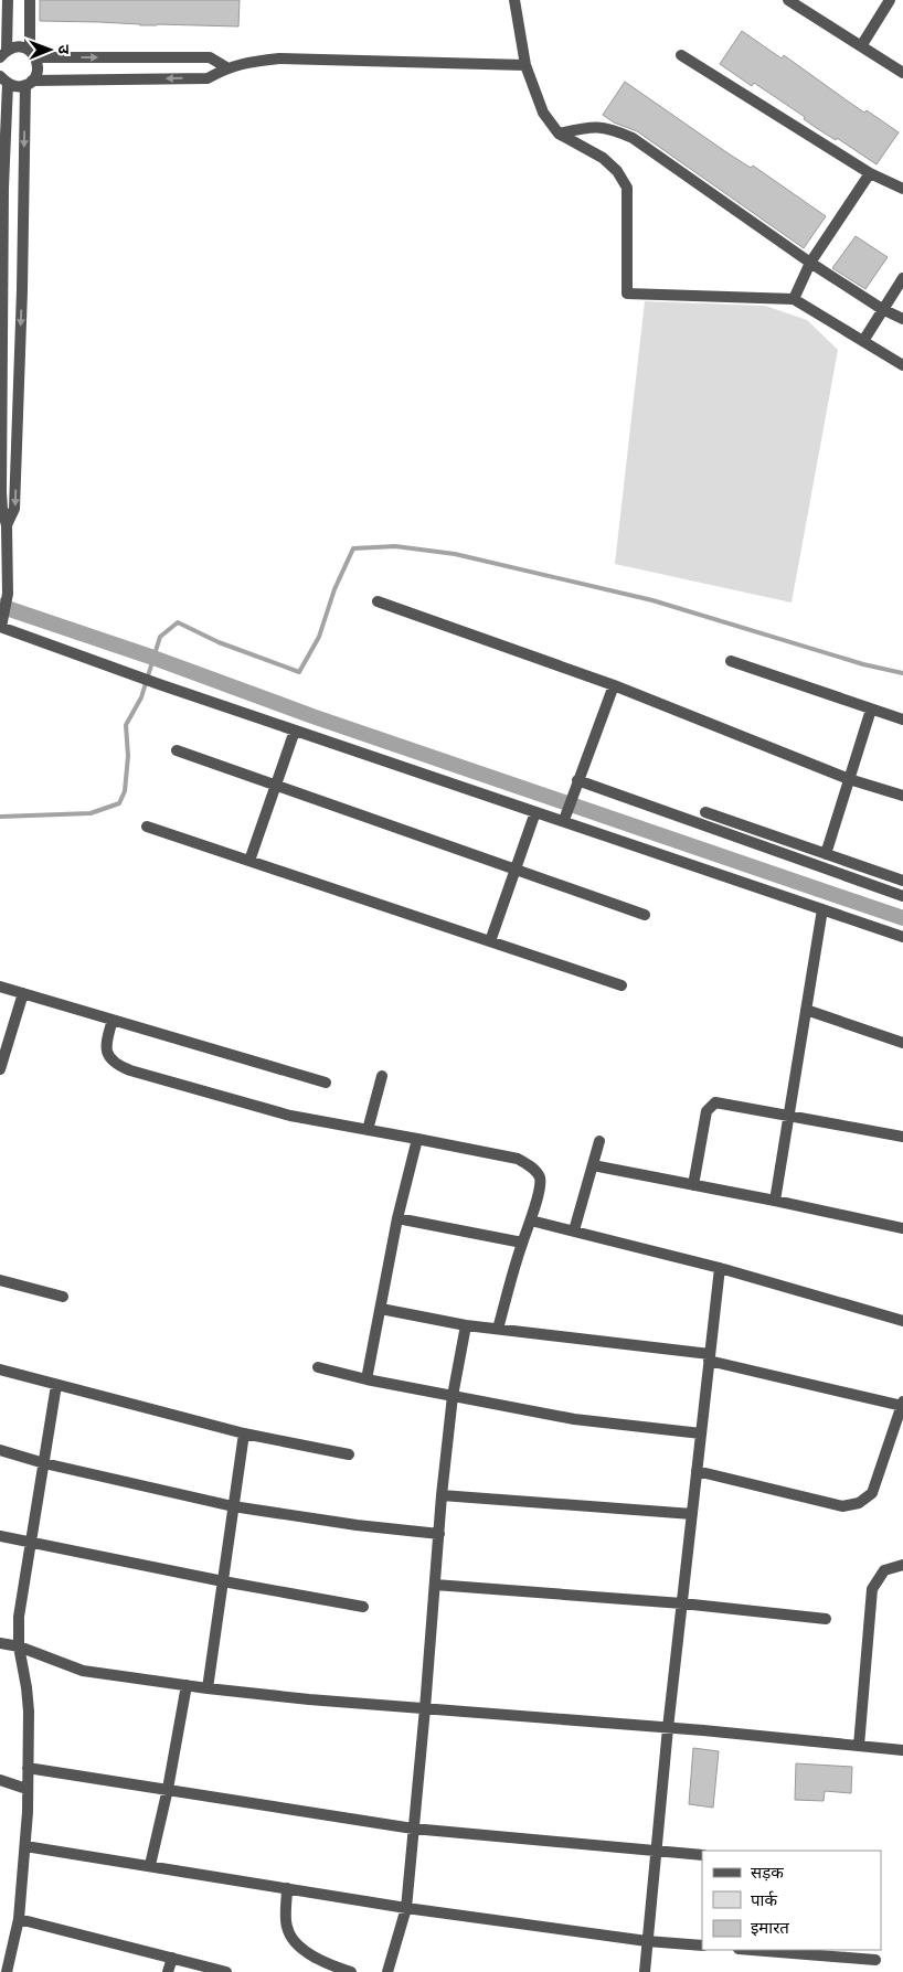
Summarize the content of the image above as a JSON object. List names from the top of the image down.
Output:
{
  "legend": ["सड़क", "पार्क", "इमारत"],
  "north": "right"
}
